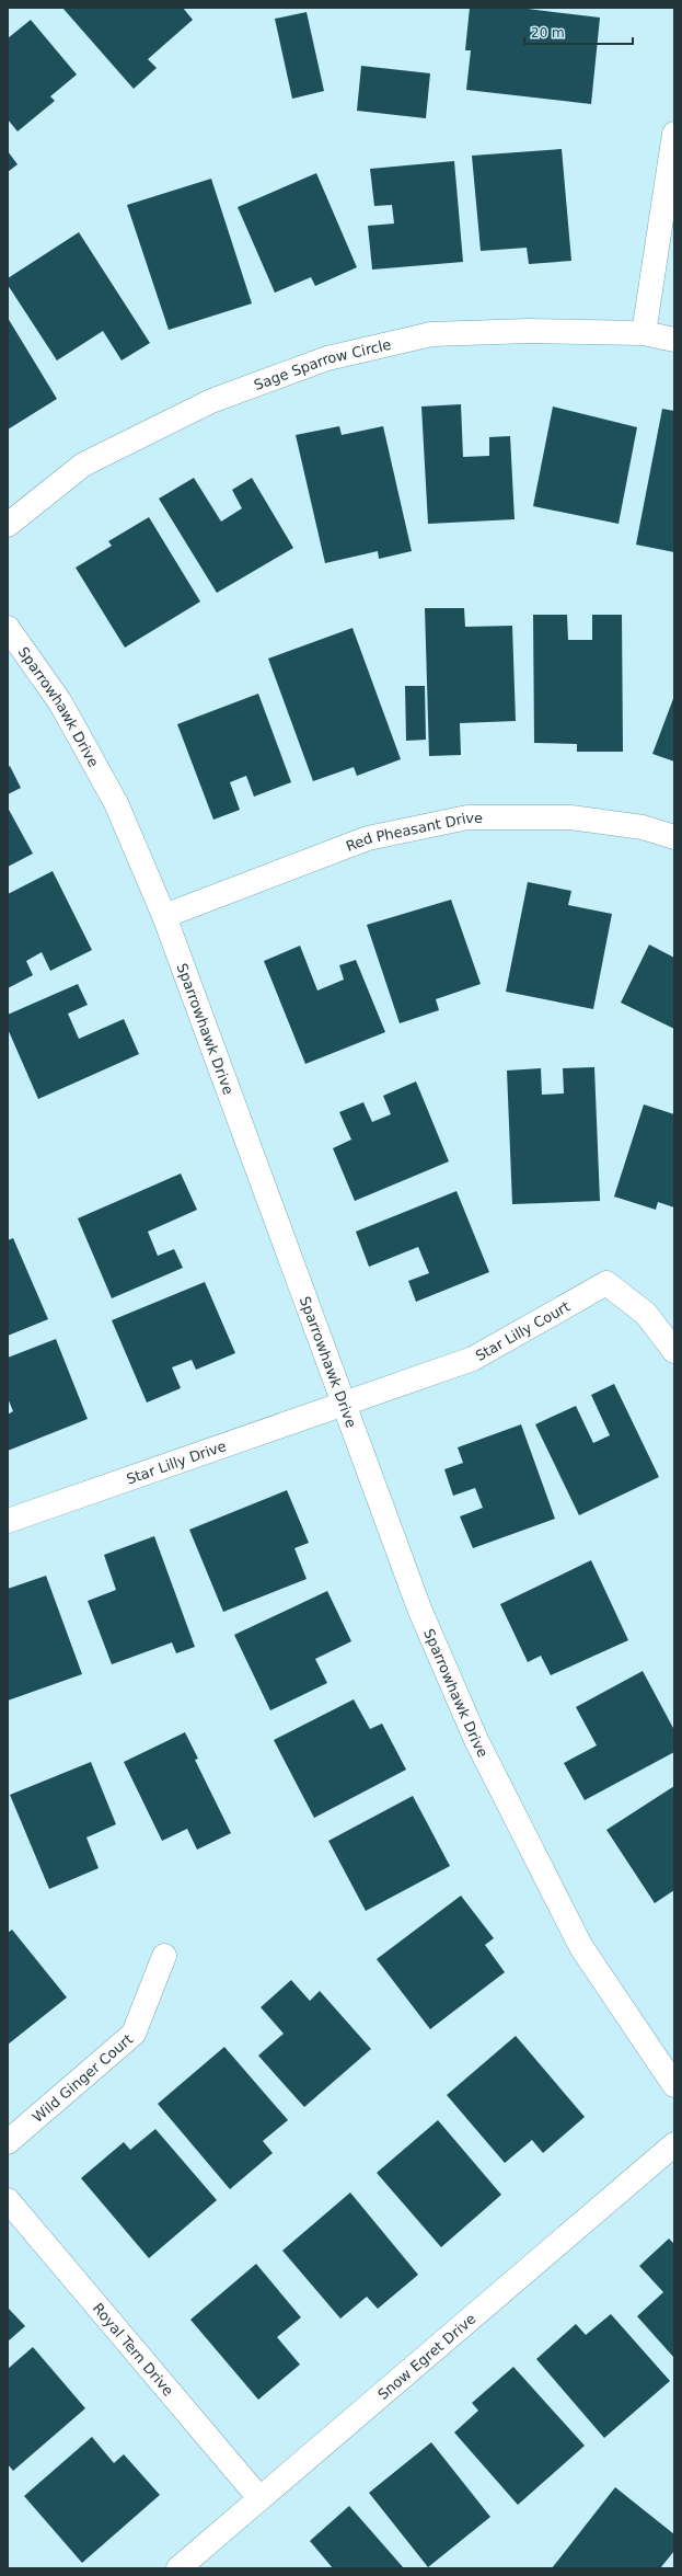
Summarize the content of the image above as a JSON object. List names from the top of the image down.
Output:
{
  "streets": {
    "street": [
      "Sage Sparrow Circle",
      "Sparrowhawk Drive",
      "Red Pheasant Drive",
      "Star Lilly Court",
      "Star Lilly Drive",
      "Wild Ginger Court",
      "Royal Tern Drive",
      "Snow Egret Drive"
    ]
  },
  "crossings": [
    ["Sparrowhawk Drive", "Red Pheasant Drive"],
    ["Sparrowhawk Drive", "Star Lilly Court"],
    ["Sparrowhawk Drive", "Star Lilly Drive"],
    ["Star Lilly Court", "Star Lilly Drive"],
    ["Royal Tern Drive", "Snow Egret Drive"]
  ],
  "scale_bar": "20 m"
}
